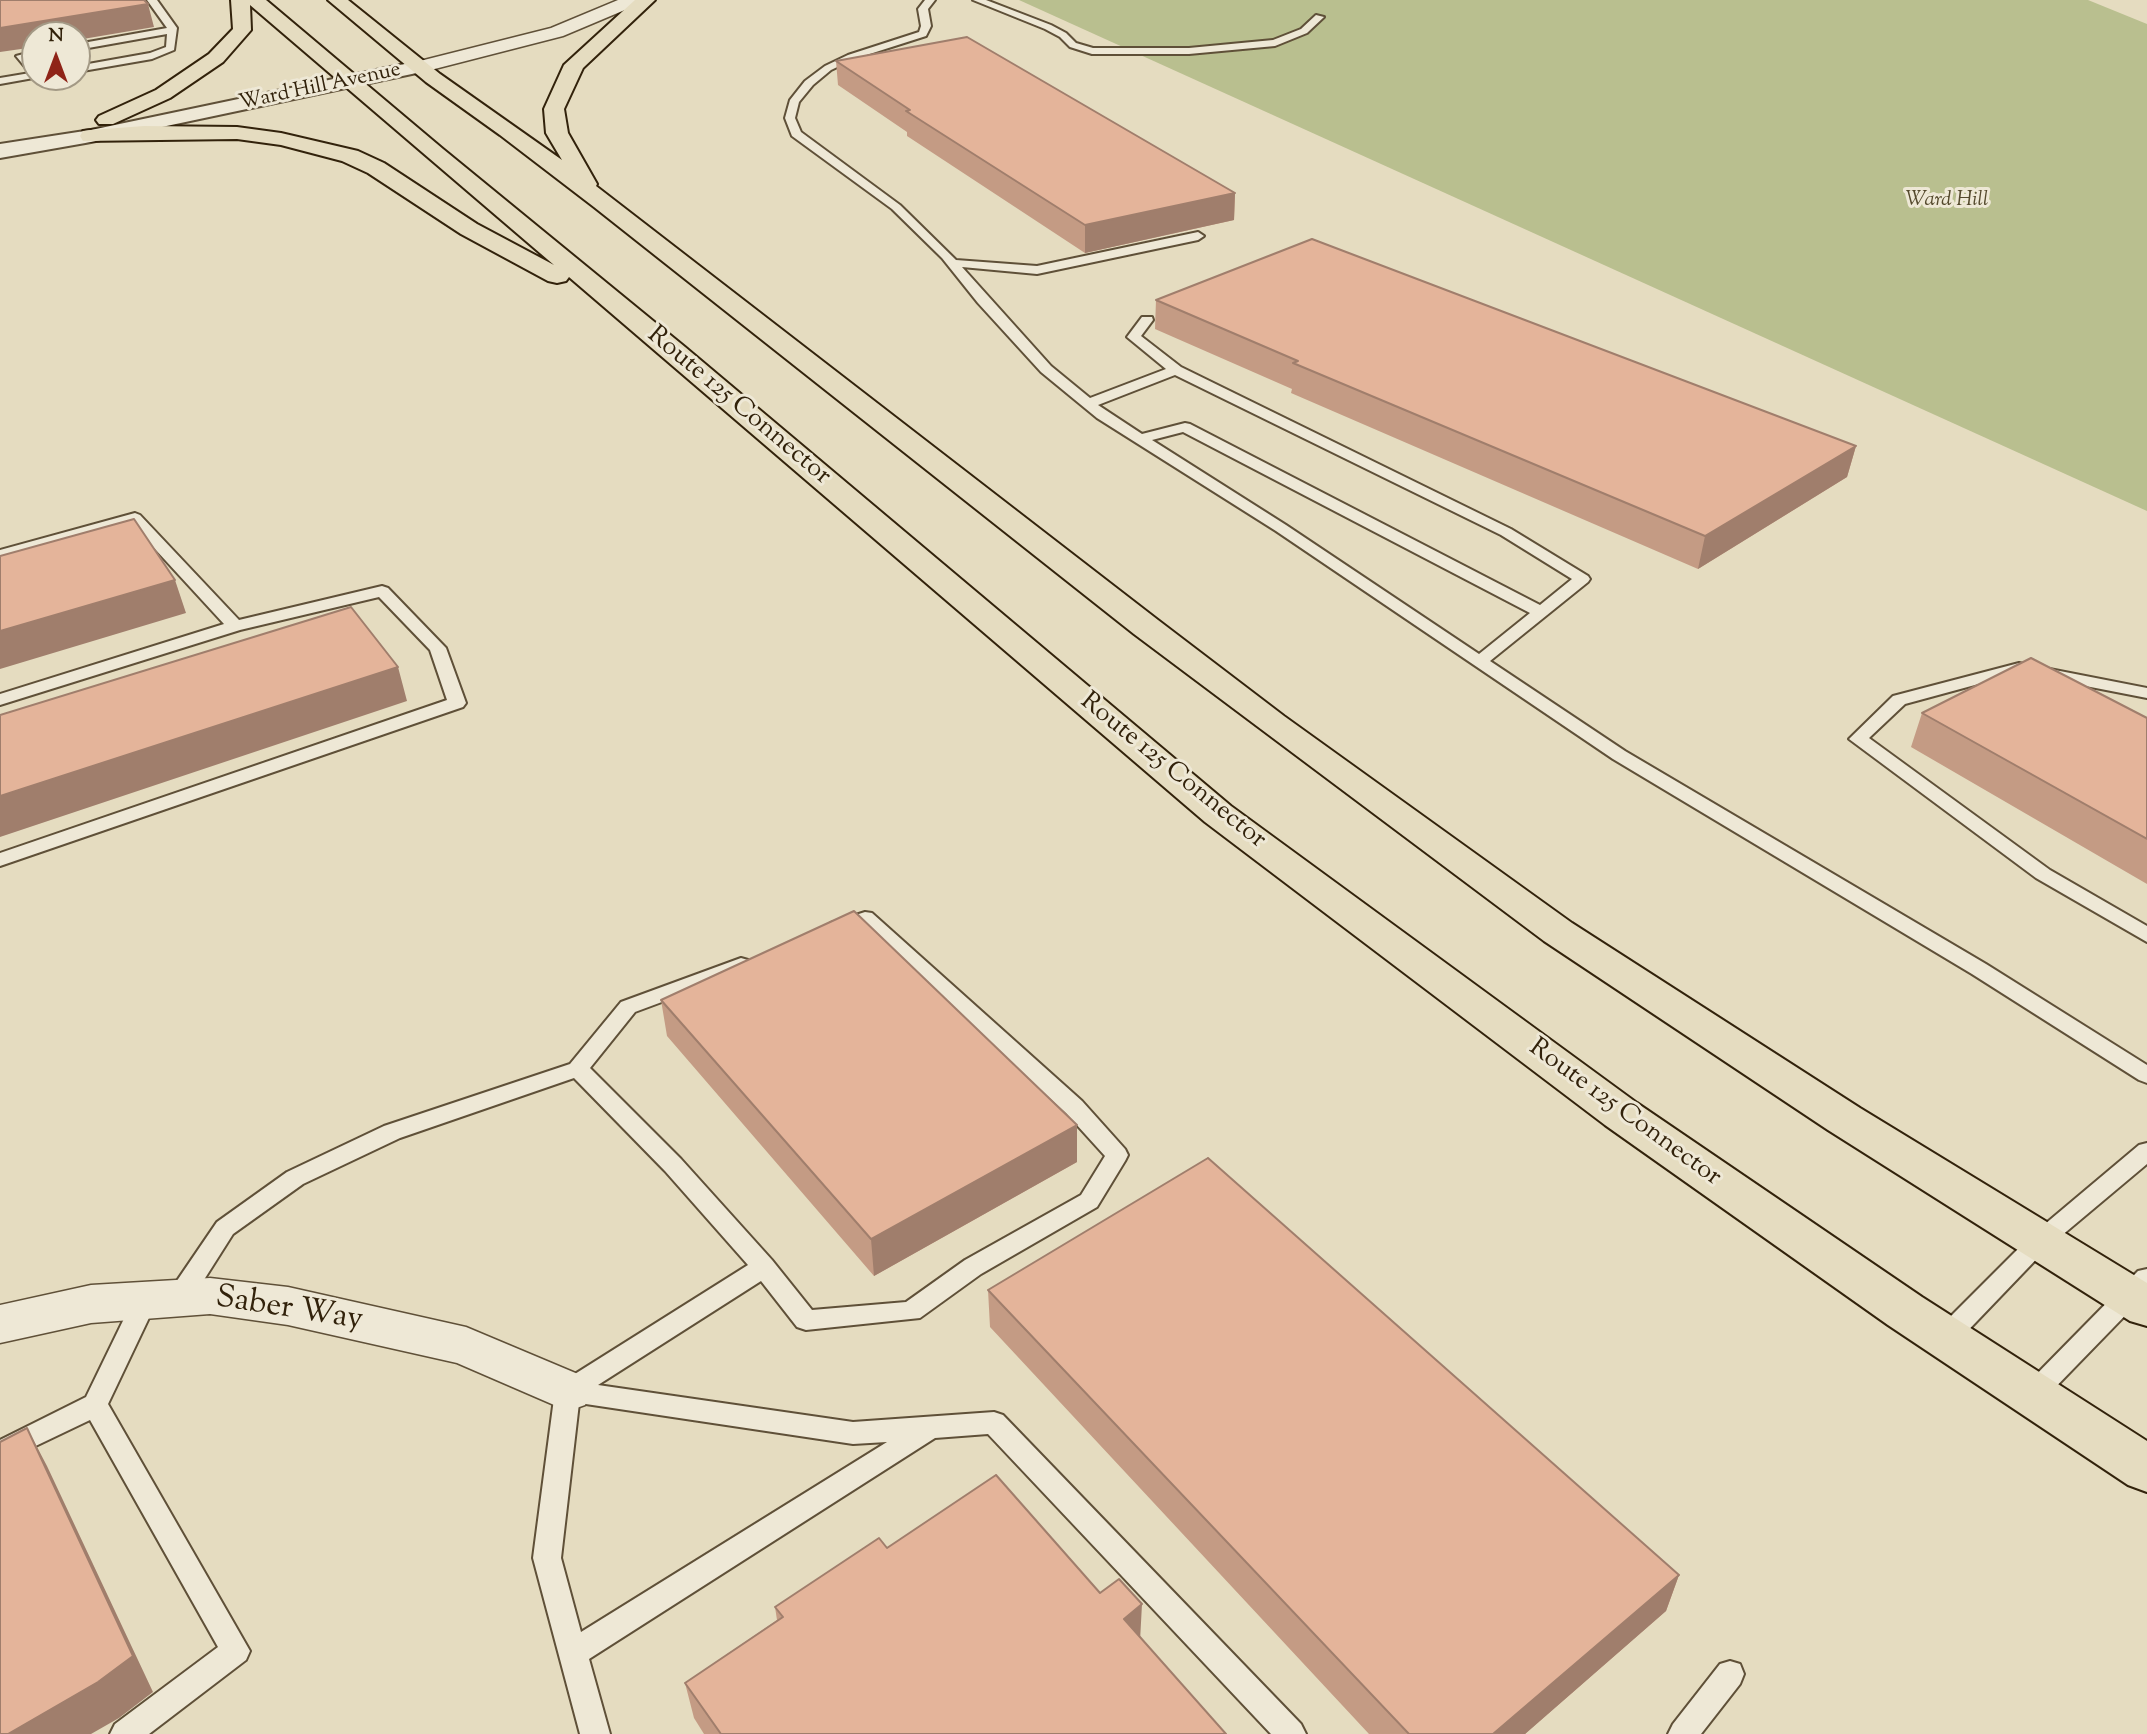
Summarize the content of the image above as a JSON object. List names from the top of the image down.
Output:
{
  "streets": {
    "highway": ["Route 125 Connector"],
    "street": ["Ward Hill Avenue", "Saber Way"]
  },
  "crossings": [
    ["Ward Hill Avenue", "Route 125 Connector"]
  ],
  "parks": ["Ward Hill"],
  "north": "top"
}
